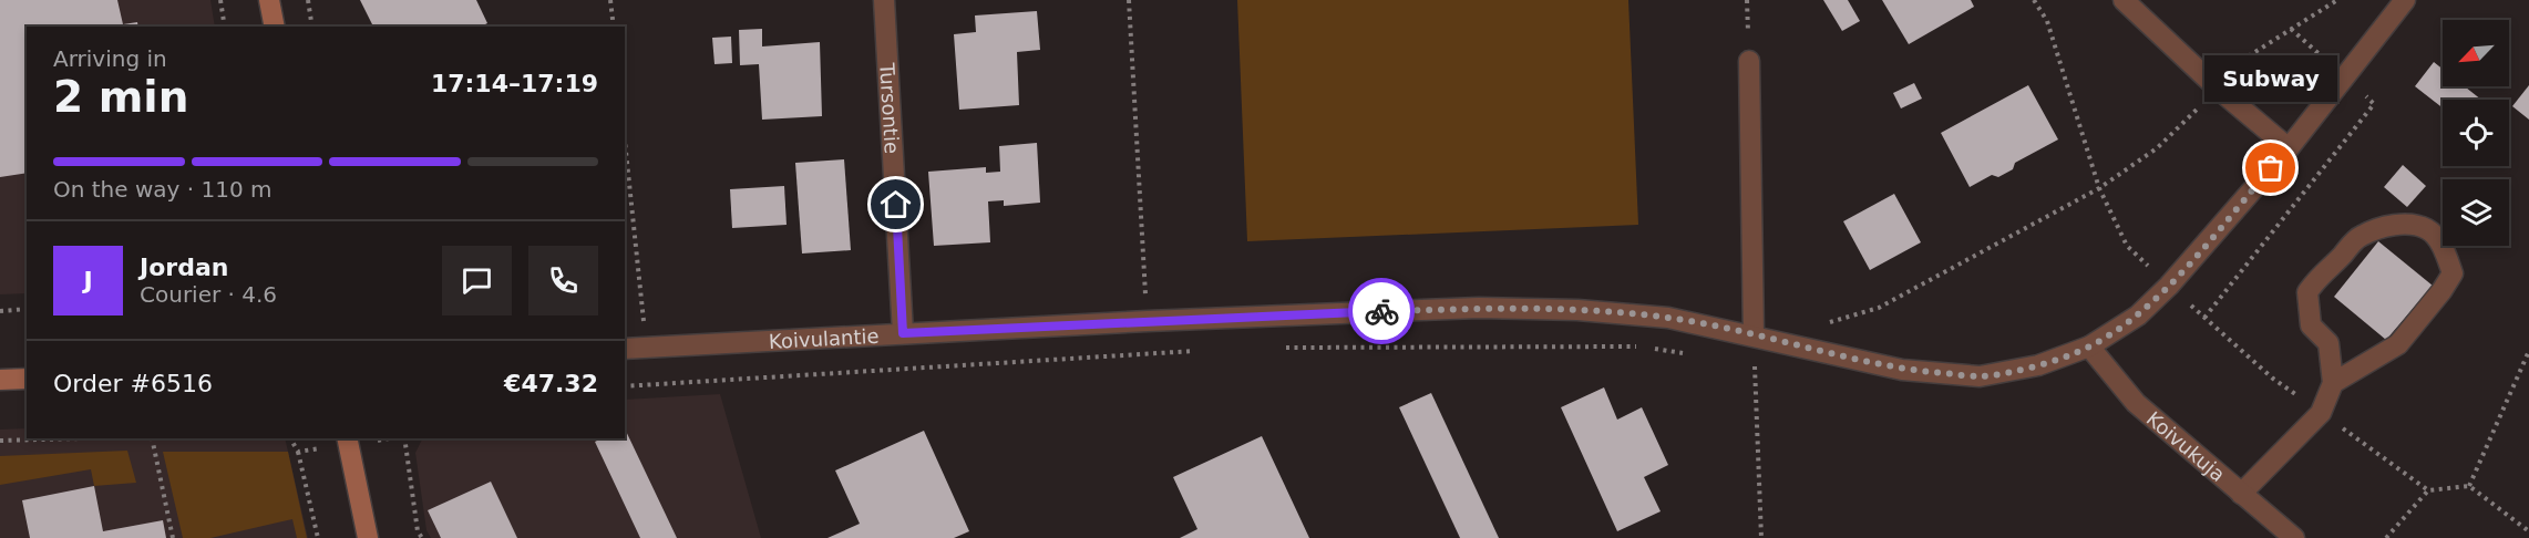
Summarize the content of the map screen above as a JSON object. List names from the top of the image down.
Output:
{
  "streets": {
    "street": ["Tursontie", "Koivulantie", "Koivukuja"]
  },
  "crossings": [
    ["Tursontie", "Koivulantie"],
    ["Koivulantie", "Koivukuja"]
  ],
  "places": ["Subway"],
  "north": "bottom left",
  "page": {
    "heading": ["2 min", "Arriving in", "17:14–17:19"],
    "panel": [
      "Jordan",
      "Courier · 4.6",
      "Order #6516",
      "€47.32"
    ],
    "bubble": "Subway",
    "bar": "On the way · 110 m",
    "round": "J"
  }
}
